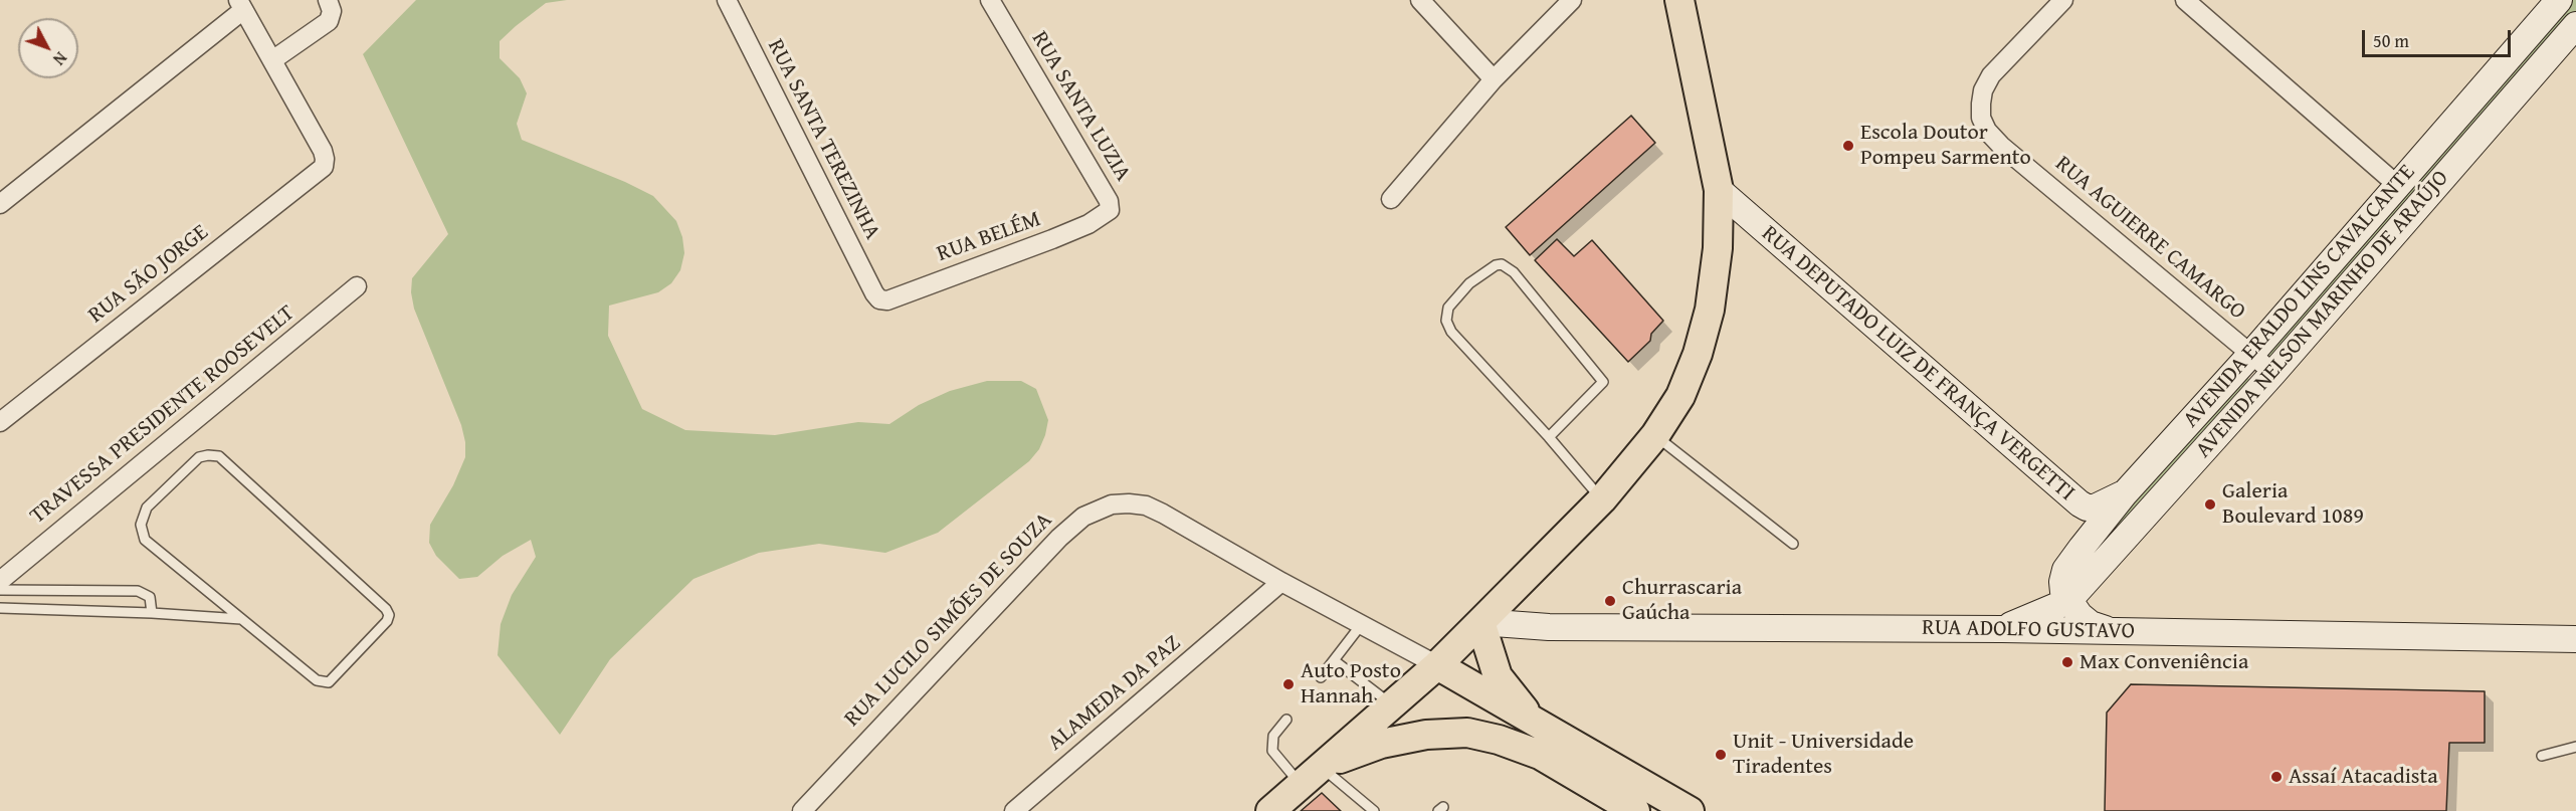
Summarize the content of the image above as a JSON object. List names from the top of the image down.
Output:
{
  "streets": {
    "main road": [
      "AVENIDA ERALDO LINS CAVALCANTE",
      "AVENIDA NELSON MARINHO DE ARAÚJO",
      "RUA DEPUTADO LUIZ DE FRANÇA VERGETTI",
      "RUA ADOLFO GUSTAVO"
    ],
    "street": [
      "RUA SANTA LUZIA",
      "RUA SANTA TEREZINHA",
      "RUA BELÉM",
      "RUA AGUIERRE CAMARGO",
      "RUA SÃO JORGE",
      "TRAVESSA PRESIDENTE ROOSEVELT",
      "RUA LUCILO SIMÕES DE SOUZA",
      "ALAMEDA DA PAZ"
    ]
  },
  "crossings": [
    ["RUA SANTA LUZIA", "RUA BELÉM"],
    ["RUA SANTA TEREZINHA", "RUA BELÉM"],
    ["RUA AGUIERRE CAMARGO", "AVENIDA ERALDO LINS CAVALCANTE"],
    ["RUA AGUIERRE CAMARGO", "AVENIDA NELSON MARINHO DE ARAÚJO"],
    ["AVENIDA ERALDO LINS CAVALCANTE", "AVENIDA NELSON MARINHO DE ARAÚJO"],
    ["AVENIDA ERALDO LINS CAVALCANTE", "RUA DEPUTADO LUIZ DE FRANÇA VERGETTI"],
    ["AVENIDA NELSON MARINHO DE ARAÚJO", "RUA ADOLFO GUSTAVO"],
    ["RUA LUCILO SIMÕES DE SOUZA", "ALAMEDA DA PAZ"]
  ],
  "places": [
    "Escola Doutor Pompeu Sarmento",
    "Galeria Boulevard 1089",
    "Churrascaria Gaúcha",
    "Max Conveniência",
    "Auto Posto Hannah",
    "Unit - Universidade Tiradentes",
    "Assaí Atacadista"
  ],
  "scale_bar": "50 m",
  "north": "bottom right"
}
